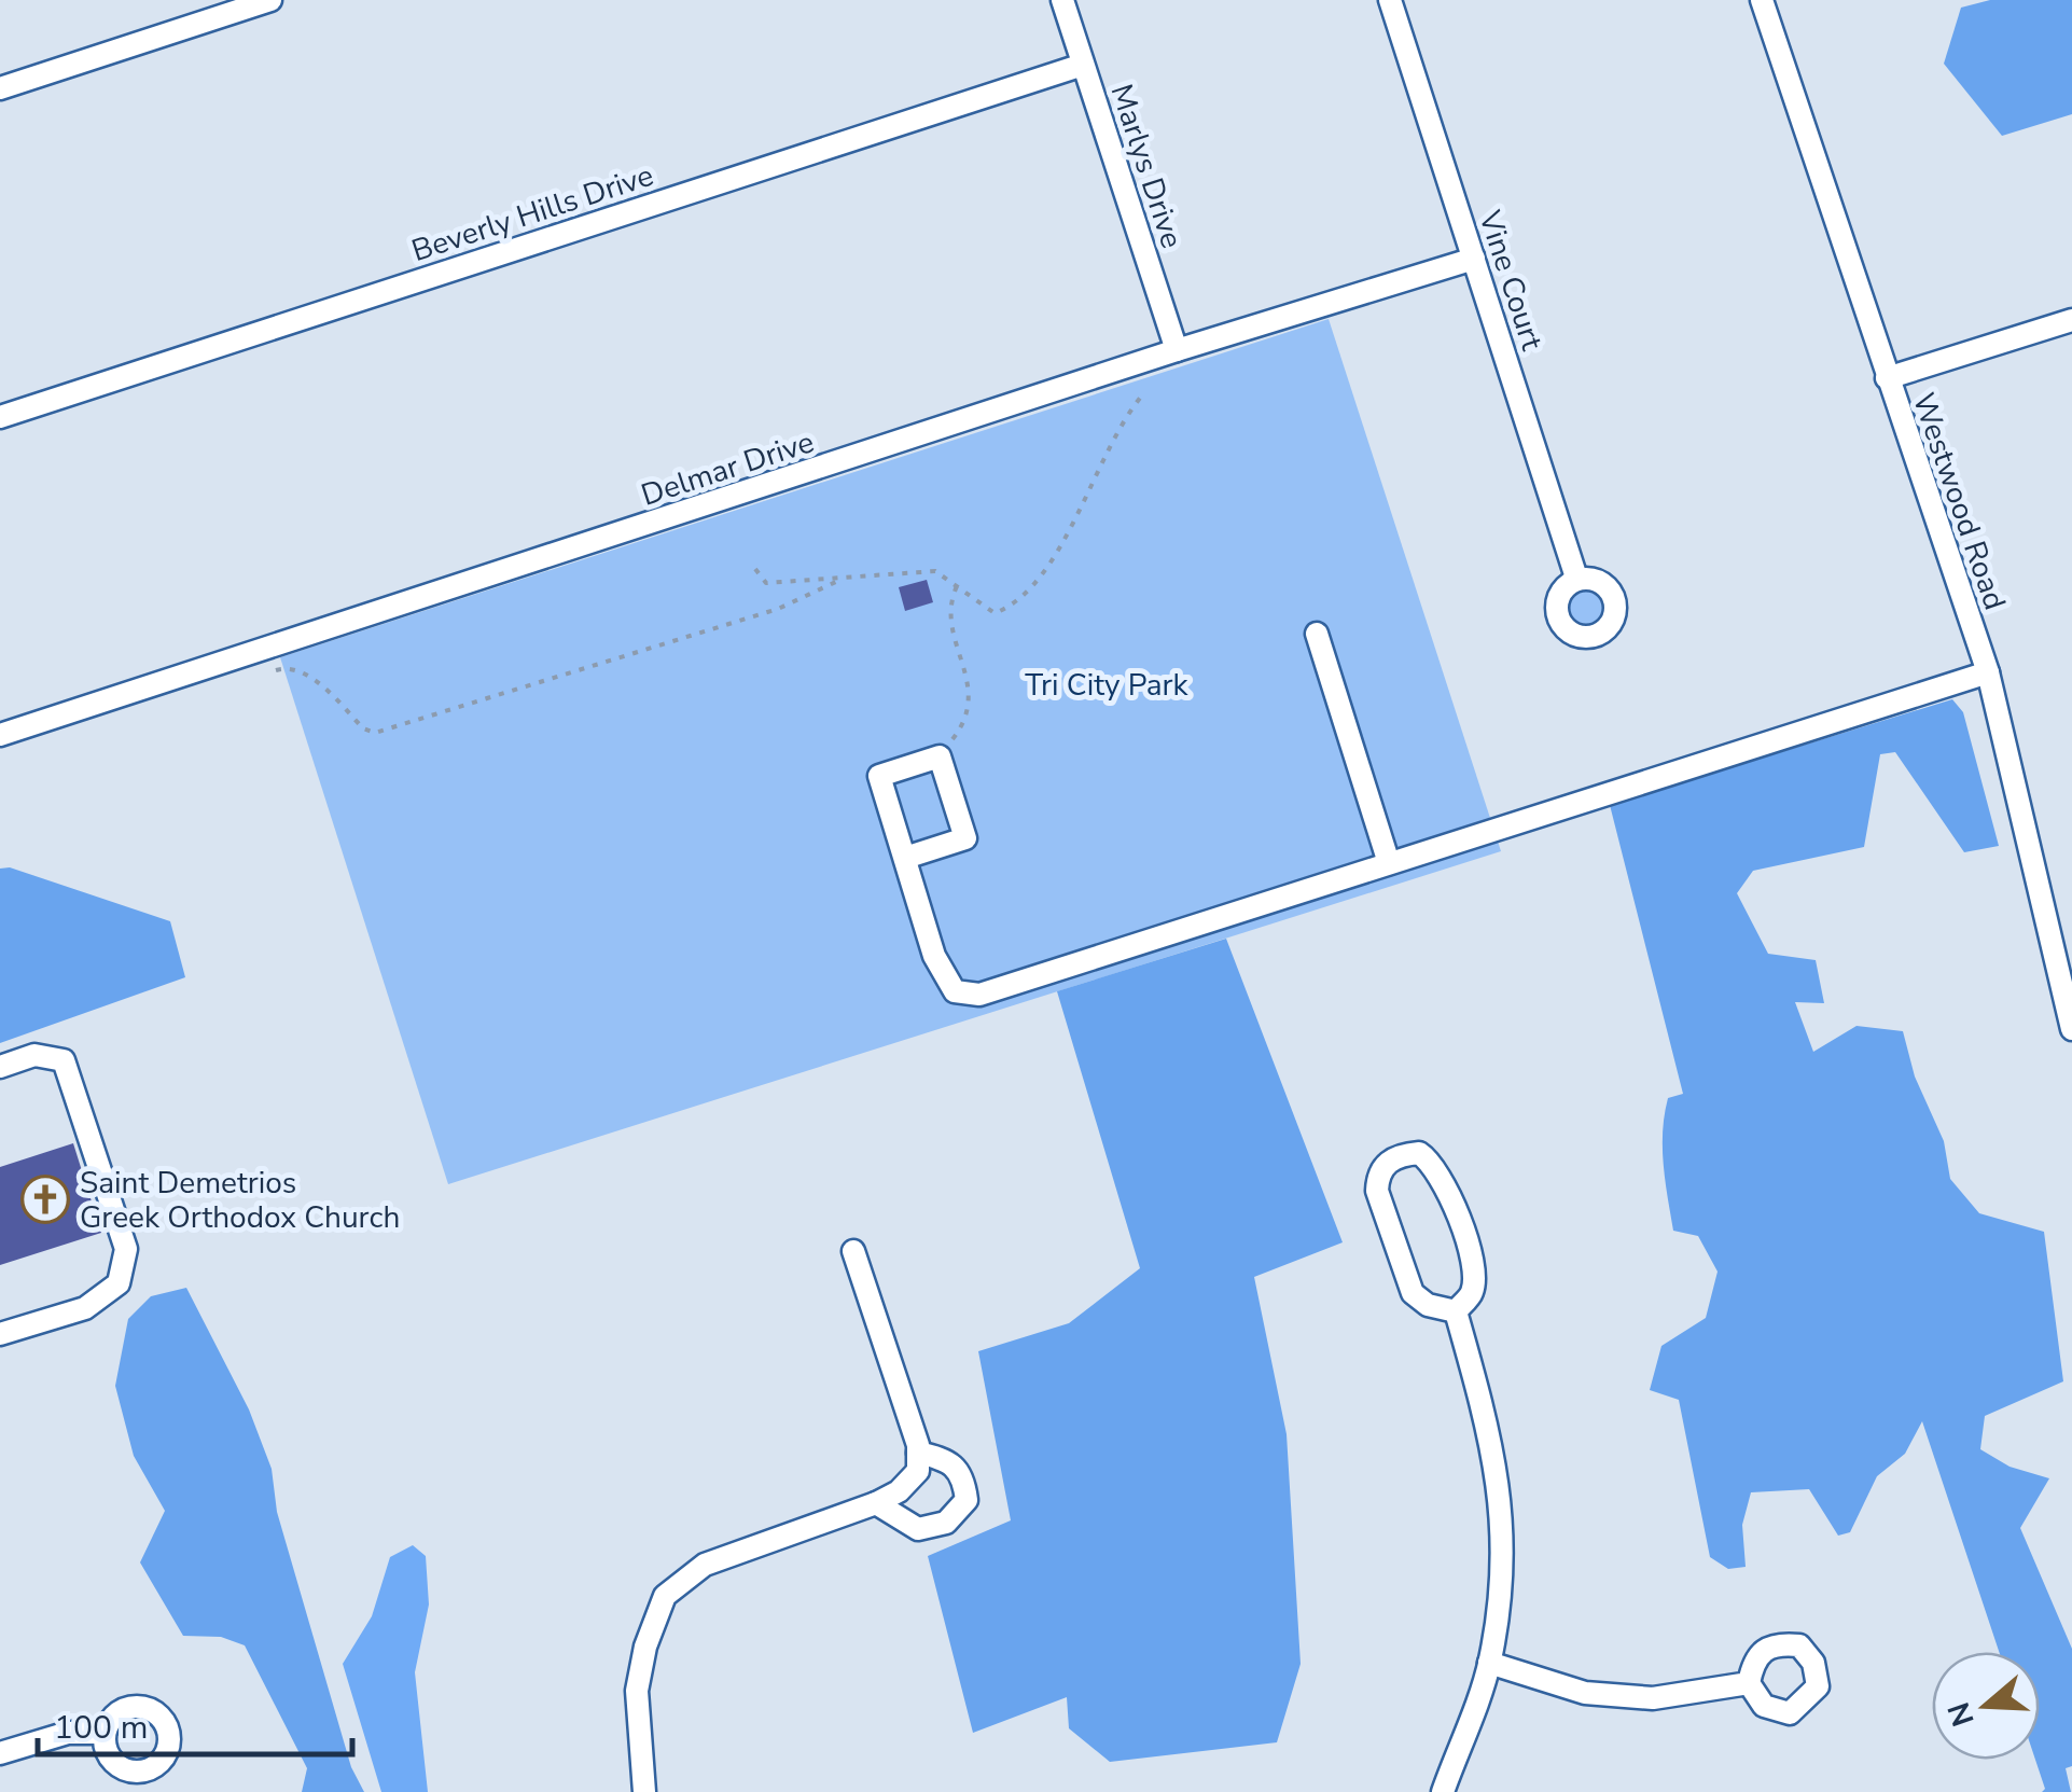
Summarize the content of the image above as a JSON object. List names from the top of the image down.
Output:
{
  "streets": {
    "street": [
      "Marlys Drive",
      "Beverly Hills Drive",
      "Vine Court",
      "Delmar Drive",
      "Westwood Road"
    ]
  },
  "crossings": [
    ["Marlys Drive", "Beverly Hills Drive"],
    ["Marlys Drive", "Delmar Drive"],
    ["Vine Court", "Delmar Drive"]
  ],
  "parks": ["Tri City Park"],
  "places": {
    "church": ["Saint Demetrios Greek Orthodox Church"]
  },
  "scale_bar": "100 m",
  "north": "left"
}
